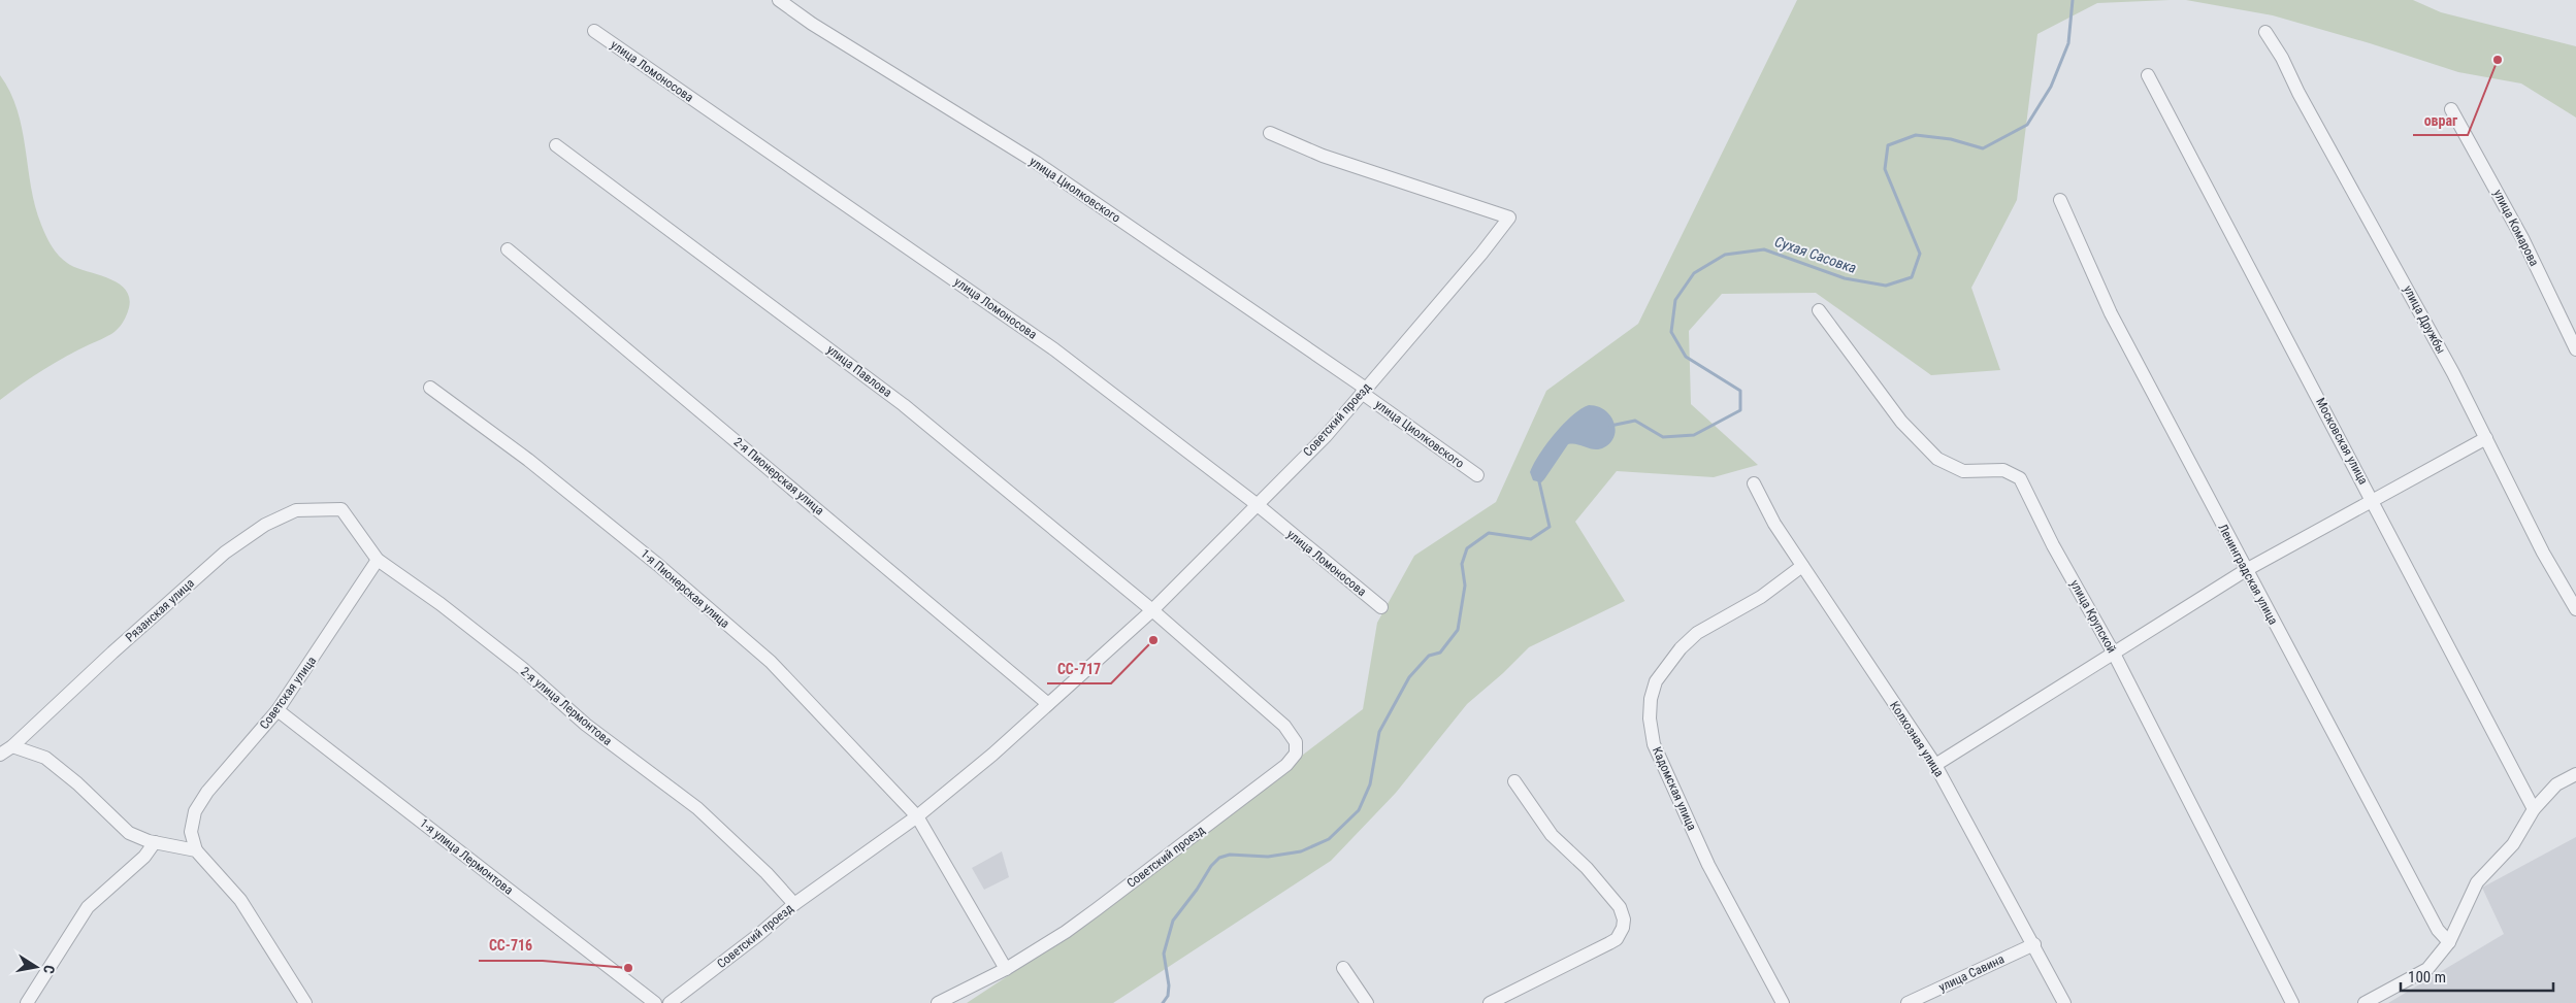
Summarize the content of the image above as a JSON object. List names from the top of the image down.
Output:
{
  "streets": {
    "street": [
      "улица Ломоносова",
      "улица Циолковского",
      "улица Комарова",
      "улица Дружбы",
      "улица Павлова",
      "Советский проезд",
      "Московская улица",
      "2-я Пионерская улица",
      "Ленинградская улица",
      "1-я Пионерская улица",
      "Рязанская улица",
      "улица Крупской",
      "Советская улица",
      "2-я улица Лермонтова",
      "Колхозная улица",
      "Кадомская улица",
      "1-я улица Лермонтова",
      "улица Савина"
    ]
  },
  "crossings": [
    ["улица Ломоносова", "Советский проезд"],
    ["улица Циолковского", "Советский проезд"],
    ["улица Павлова", "Советский проезд"],
    ["Советский проезд", "2-я Пионерская улица"],
    ["Советский проезд", "1-я Пионерская улица"],
    ["Советский проезд", "2-я улица Лермонтова"],
    ["Рязанская улица", "2-я улица Лермонтова"],
    ["Советская улица", "2-я улица Лермонтова"],
    ["Советская улица", "1-я улица Лермонтова"],
    ["Колхозная улица", "Кадомская улица"],
    ["Колхозная улица", "улица Савина"]
  ],
  "water": ["Сухая Сасовка"],
  "places": ["овраг", "СС-717", "СС-716"],
  "scale_bar": "100 m",
  "north": "right"
}
